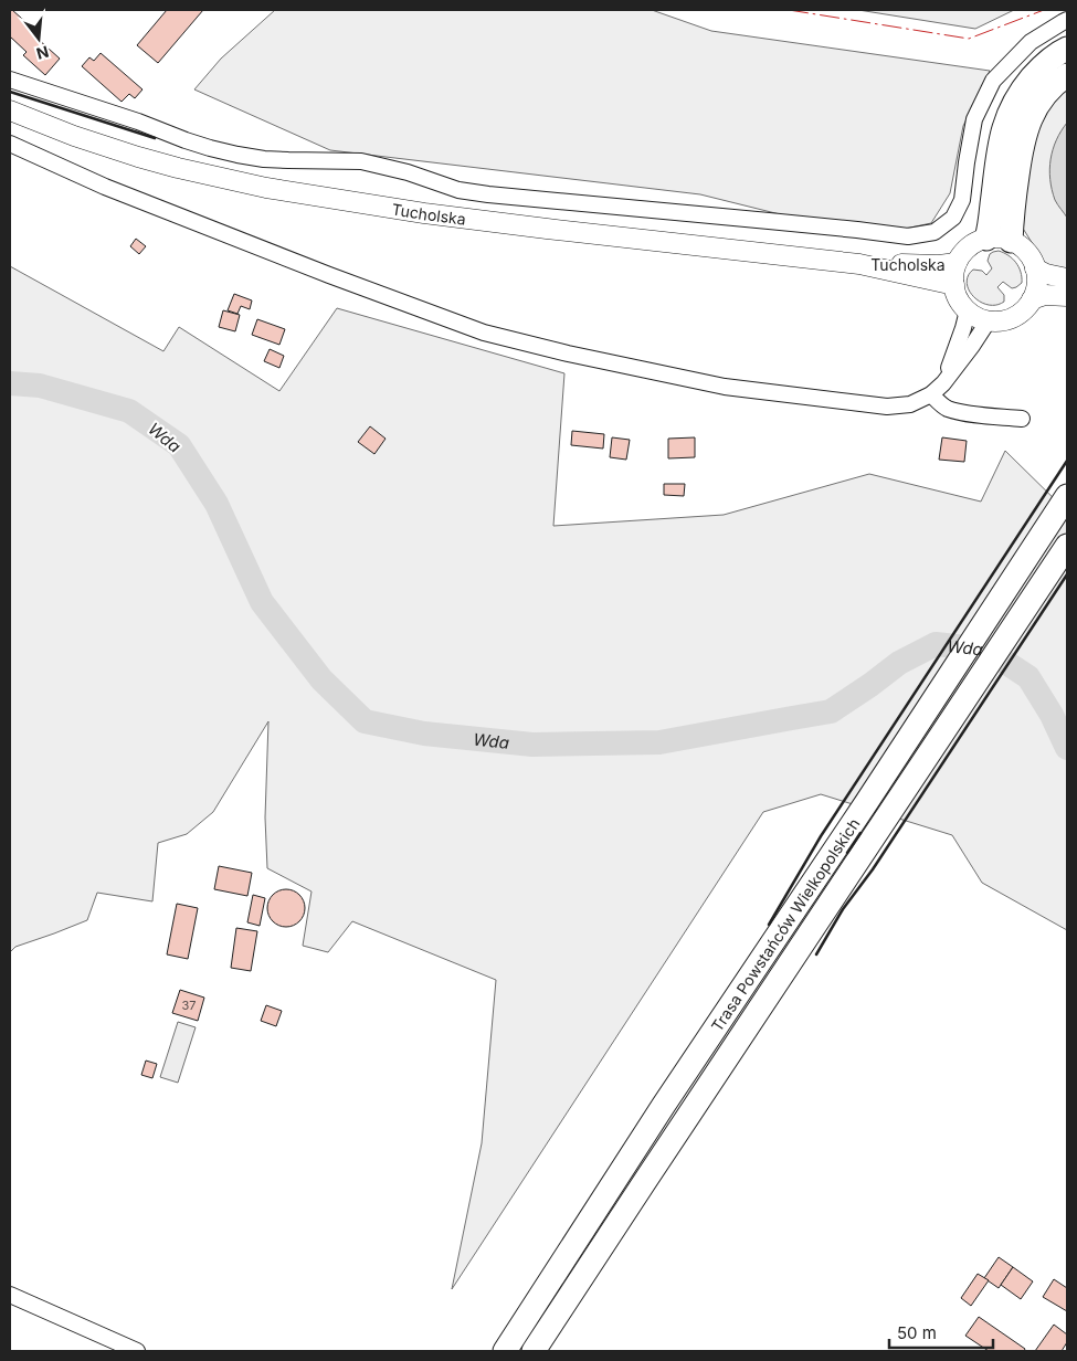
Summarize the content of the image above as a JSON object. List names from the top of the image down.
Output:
{
  "streets": {
    "highway": ["Trasa Powstańców Wielkopolskich"],
    "main road": ["Tucholska"]
  },
  "water": ["Wda"],
  "house_numbers": ["37"],
  "scale_bar": "50 m",
  "north": "bottom"
}
